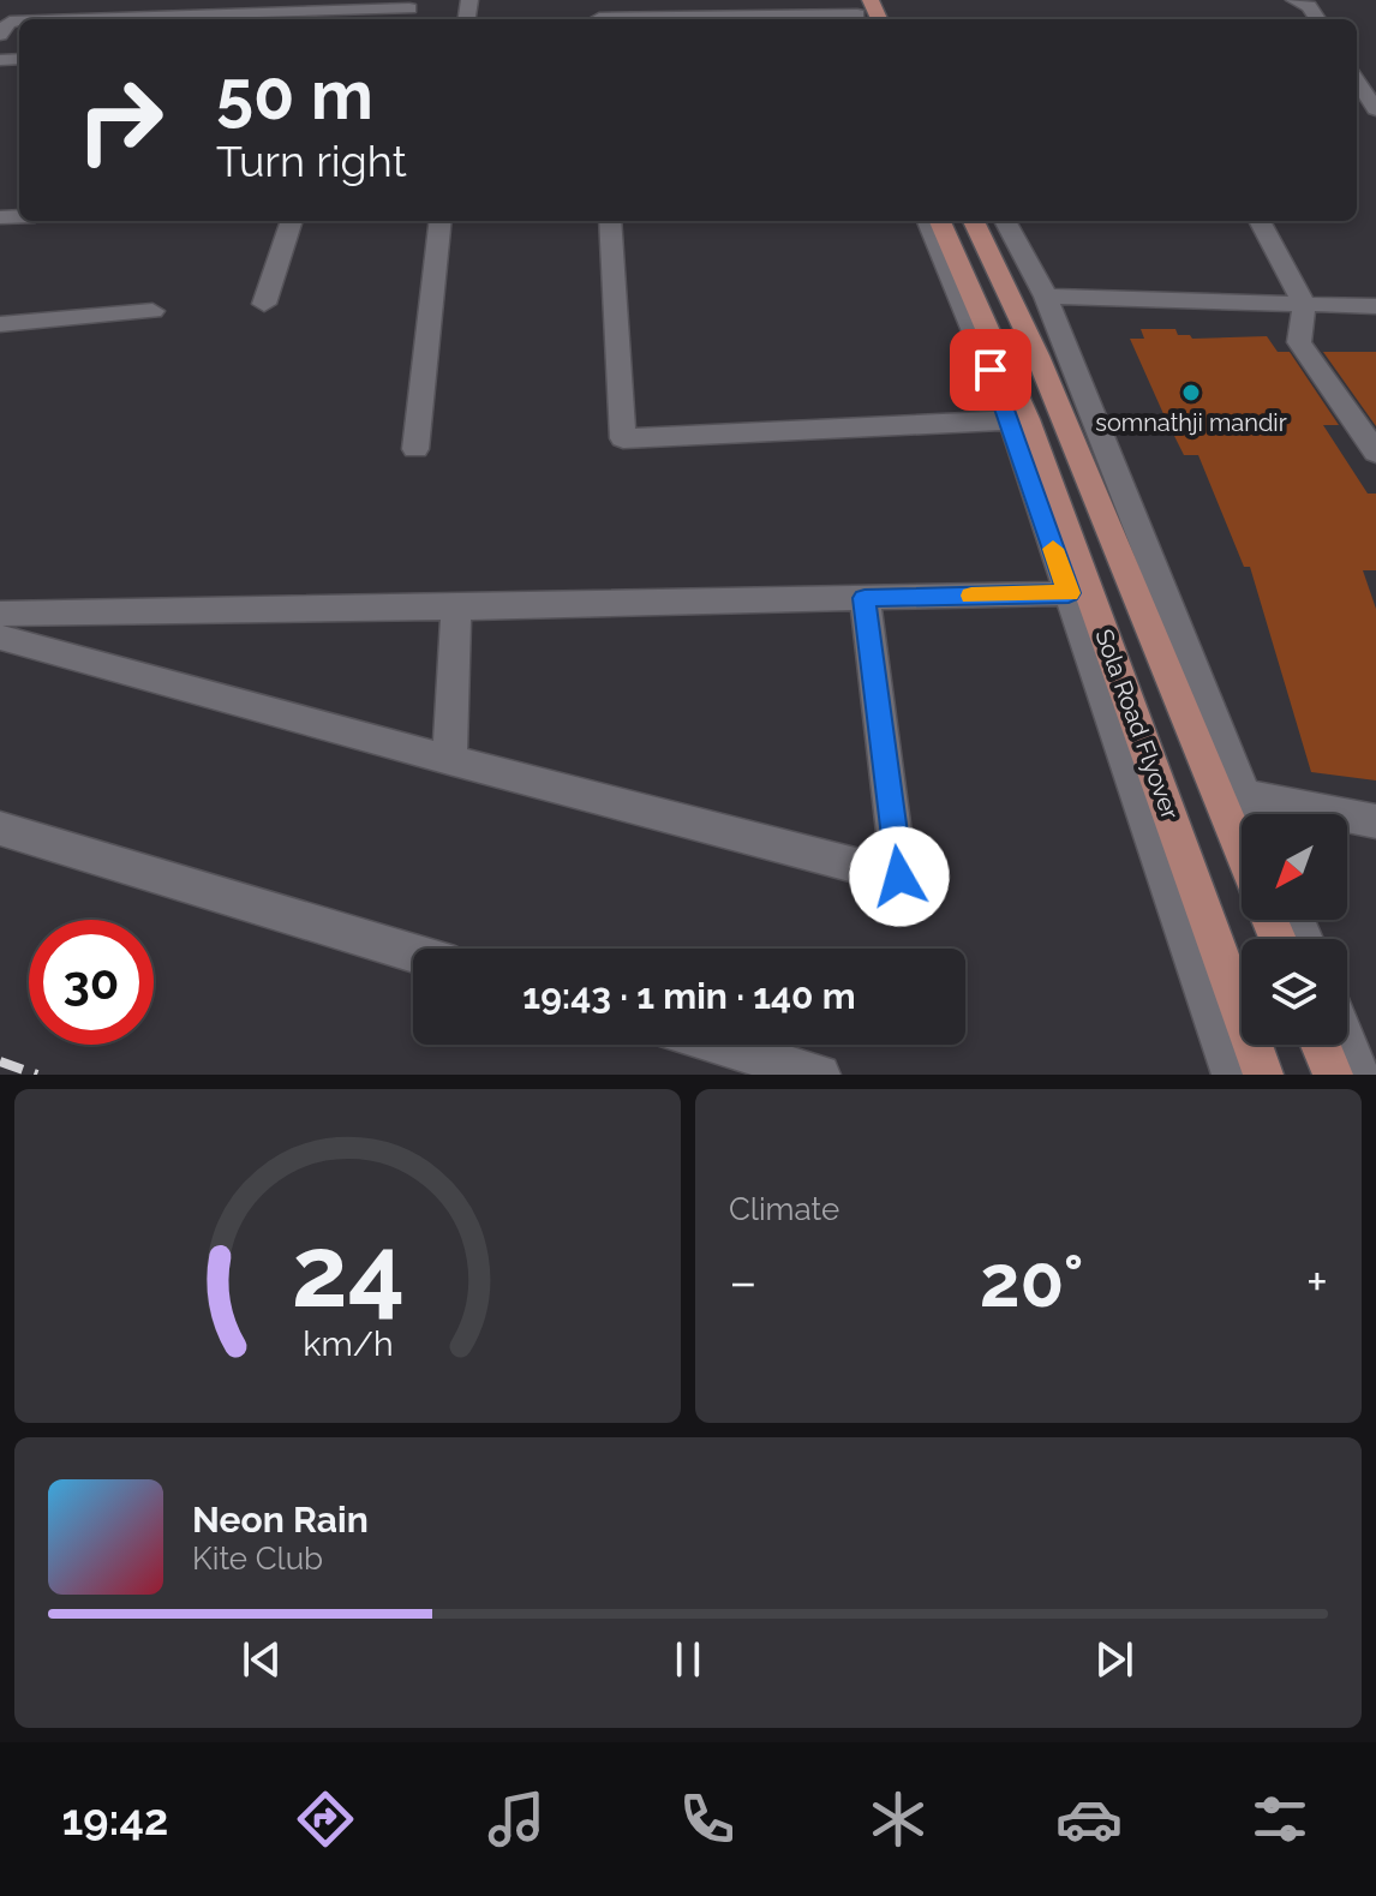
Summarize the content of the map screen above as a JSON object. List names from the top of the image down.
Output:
{
  "streets": {
    "main road": ["Sola Road Flyover"]
  },
  "places": ["somnathji mandir"],
  "north": "bottom left",
  "page": {
    "turn": ["50 m", "Turn right"],
    "limit": "30",
    "trip": "19:43 · 1 min · 140 m",
    "tile": "Climate",
    "heat": ["−", "20°", "+"],
    "song": ["Neon Rain", "Kite Club"],
    "tabs": "19:42",
    "gauge": ["24", "km/h"]
  }
}
